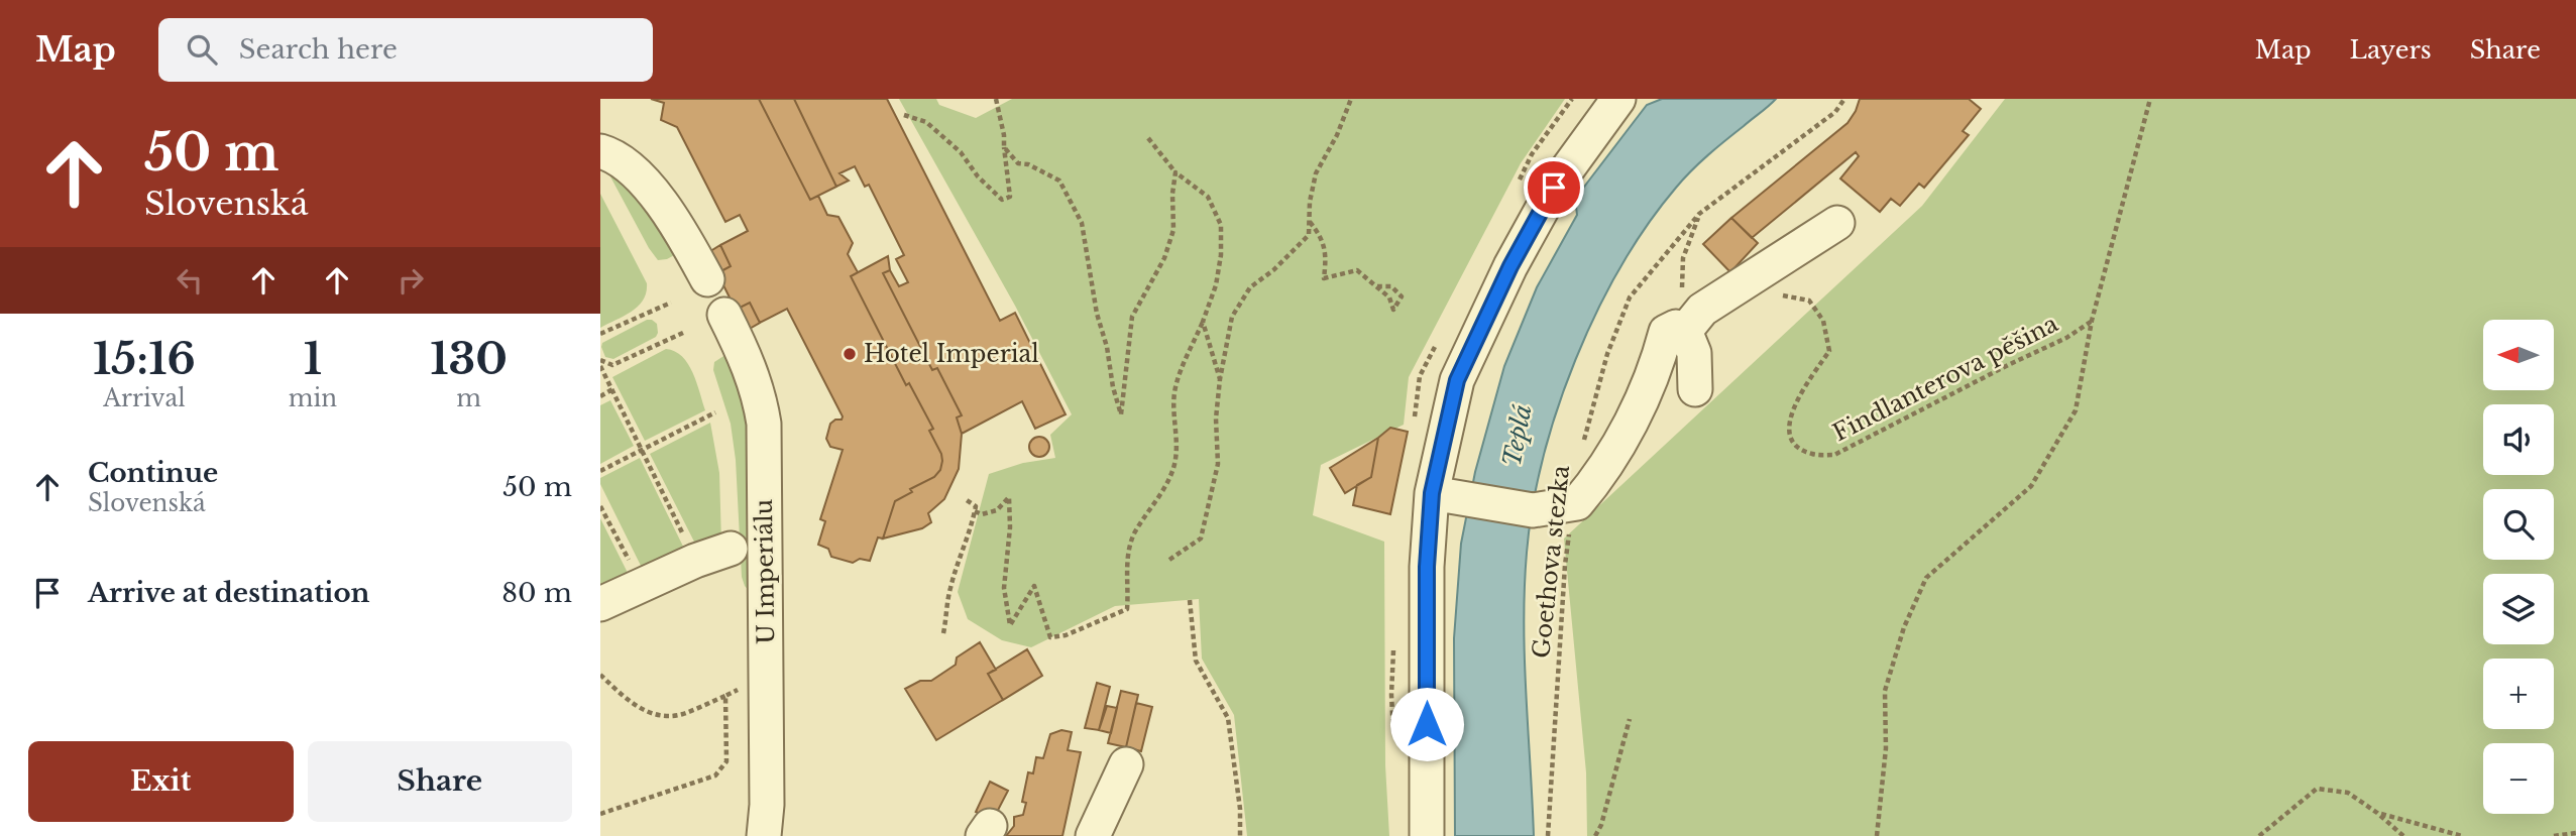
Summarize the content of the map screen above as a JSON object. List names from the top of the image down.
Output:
{
  "streets": {
    "street": ["U Imperiálu"],
    "path": ["Findlanterova pěšina", "Goethova stezka"]
  },
  "water": ["Teplá"],
  "places": ["Hotel Imperial"],
  "north": "left",
  "page": {
    "header": "Map",
    "search": "Search here",
    "nav": ["Map", "Layers", "Share"],
    "turn": ["50 m", "Slovenská"],
    "eta": [
      "15:16",
      "Arrival",
      "1",
      "min",
      "130",
      "m"
    ],
    "map_buttons": ["+", "−"],
    "list": [
      {
        "name": "Continue",
        "note": "Slovenská",
        "value": "50 m"
      },
      {
        "name": "Arrive at destination",
        "value": "80 m"
      }
    ],
    "buttons": ["Exit", "Share"]
  }
}
